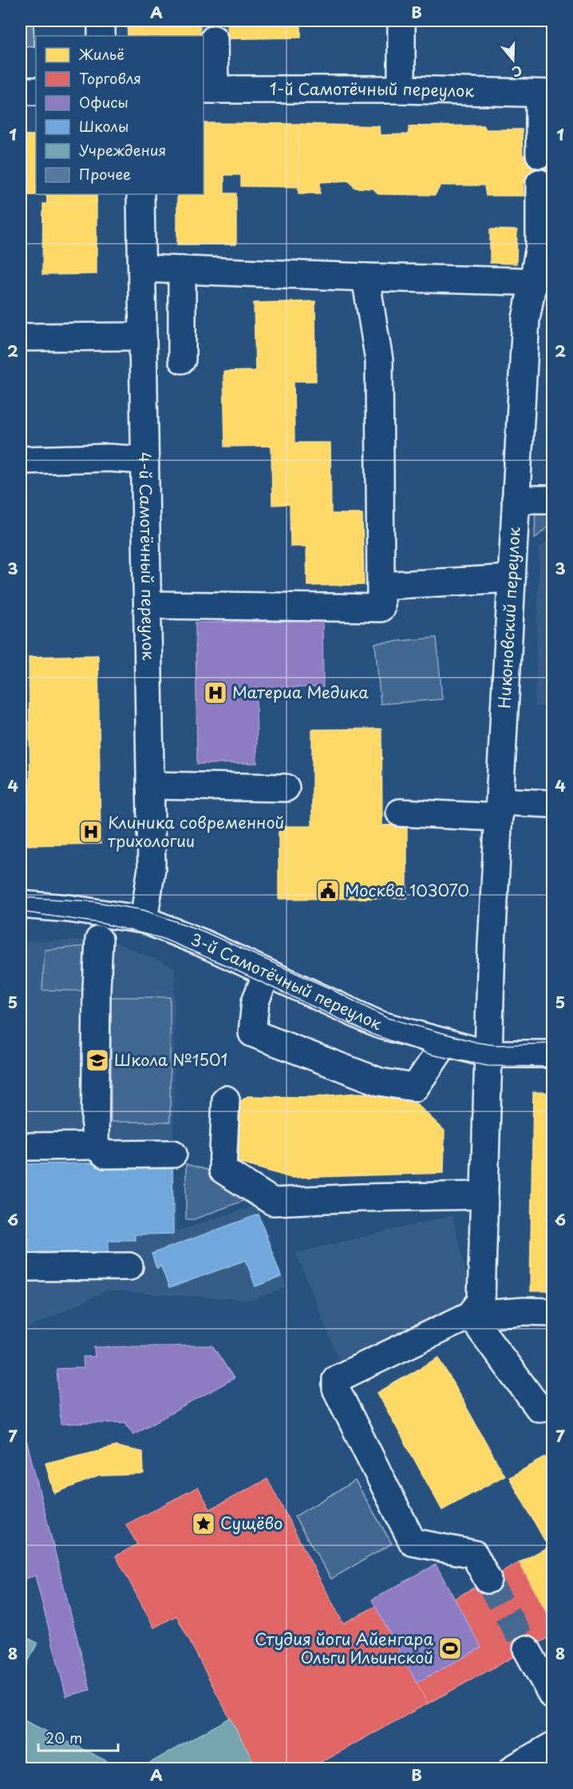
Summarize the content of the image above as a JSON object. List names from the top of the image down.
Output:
{
  "streets": {
    "street": [
      "1-й Самотёчный переулок",
      "4-й Самотёчный переулок",
      "Никоновский переулок",
      "3-й Самотёчный переулок"
    ]
  },
  "crossings": [
    ["4-й Самотёчный переулок", "3-й Самотёчный переулок"],
    ["Никоновский переулок", "3-й Самотёчный переулок"]
  ],
  "places": {
    "hospital": ["Материа Медика", "Клиника современной трихологии"],
    "public building": ["Москва 103070"],
    "school or university": ["Школа №1501"],
    "place": ["Сущёво"],
    "sports": ["Студия йоги Айенгара Ольги Ильинской"]
  },
  "legend": [
    "Жильё",
    "Торговля",
    "Офисы",
    "Школы",
    "Учреждения",
    "Прочее"
  ],
  "scale_bar": "20 m",
  "north": "bottom",
  "grid": {
    "columns": ["A", "B"],
    "rows": [
      "1",
      "2",
      "3",
      "4",
      "5",
      "6",
      "7",
      "8"
    ]
  }
}
